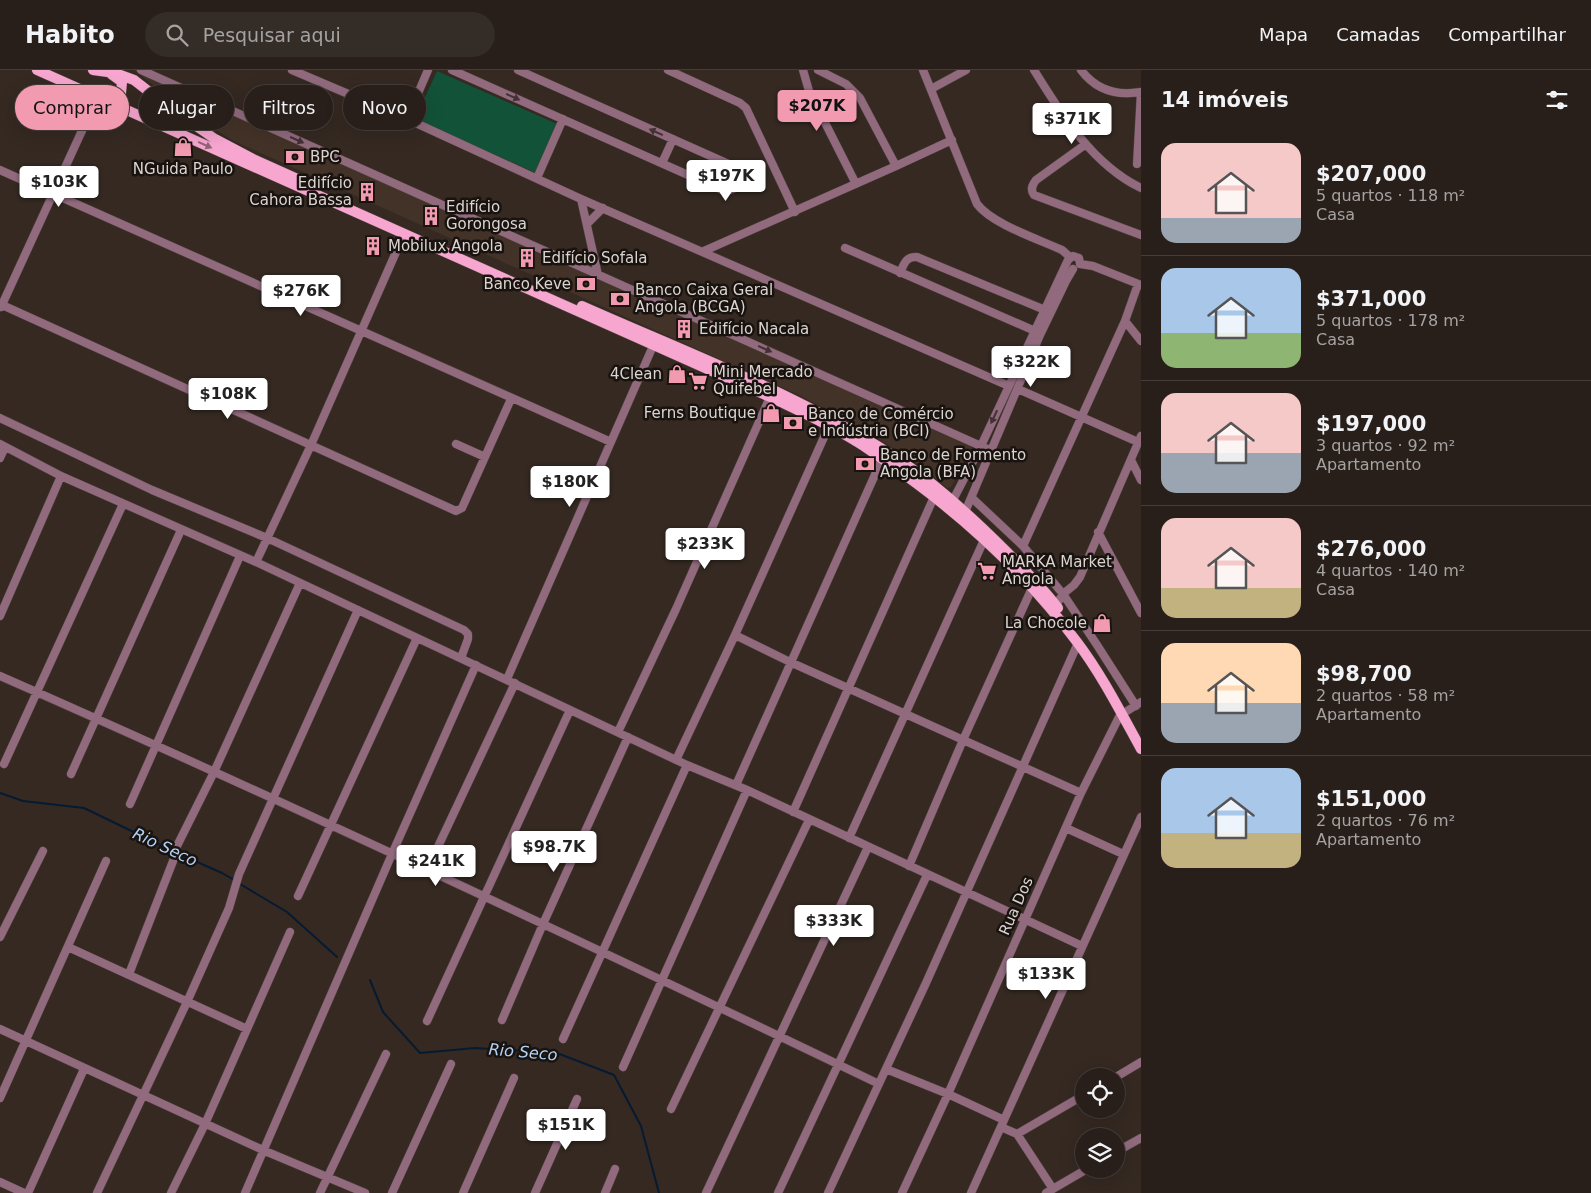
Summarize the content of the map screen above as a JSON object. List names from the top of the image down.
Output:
{
  "streets": {
    "street": ["Rua Dos"]
  },
  "water": ["Rio Seco"],
  "places": {
    "shop": [
      "NGuida Paulo",
      "4Clean",
      "Ferns Boutique",
      "La Chocole"
    ],
    "bank": [
      "BPC",
      "Banco Keve",
      "Banco Caixa Geral Angola (BCGA)",
      "Banco de Comércio e Indústria (BCI)",
      "Banco de Formento Angola (BFA)"
    ],
    "building": [
      "Edifício Cahora Bassa",
      "Edifício Gorongosa",
      "Mobilux Angola",
      "Edifício Sofala",
      "Edifício Nacala"
    ],
    "supermarket": ["Mini Mercado Quifebel", "MARKA Market Angola"]
  },
  "page": {
    "header": "Habito",
    "search": "Pesquisar aqui",
    "nav": ["Mapa", "Camadas", "Compartilhar"],
    "heading": "14 imóveis",
    "chip": [
      "Comprar",
      "Alugar",
      "Filtros",
      "Novo"
    ],
    "price": [
      "$207K",
      "$371K",
      "$197K",
      "$103K",
      "$276K",
      "$322K",
      "$108K",
      "$180K",
      "$233K",
      "$98.7K",
      "$241K",
      "$333K",
      "$133K",
      "$151K"
    ],
    "list": [
      {
        "name": "$207,000",
        "note": "5 quartos · 118 m² · Casa"
      },
      {
        "name": "$371,000",
        "note": "5 quartos · 178 m² · Casa"
      },
      {
        "name": "$197,000",
        "note": "3 quartos · 92 m² · Apartamento"
      },
      {
        "name": "$276,000",
        "note": "4 quartos · 140 m² · Casa"
      },
      {
        "name": "$98,700",
        "note": "2 quartos · 58 m² · Apartamento"
      },
      {
        "name": "$151,000",
        "note": "2 quartos · 76 m² · Apartamento"
      }
    ]
  }
}
